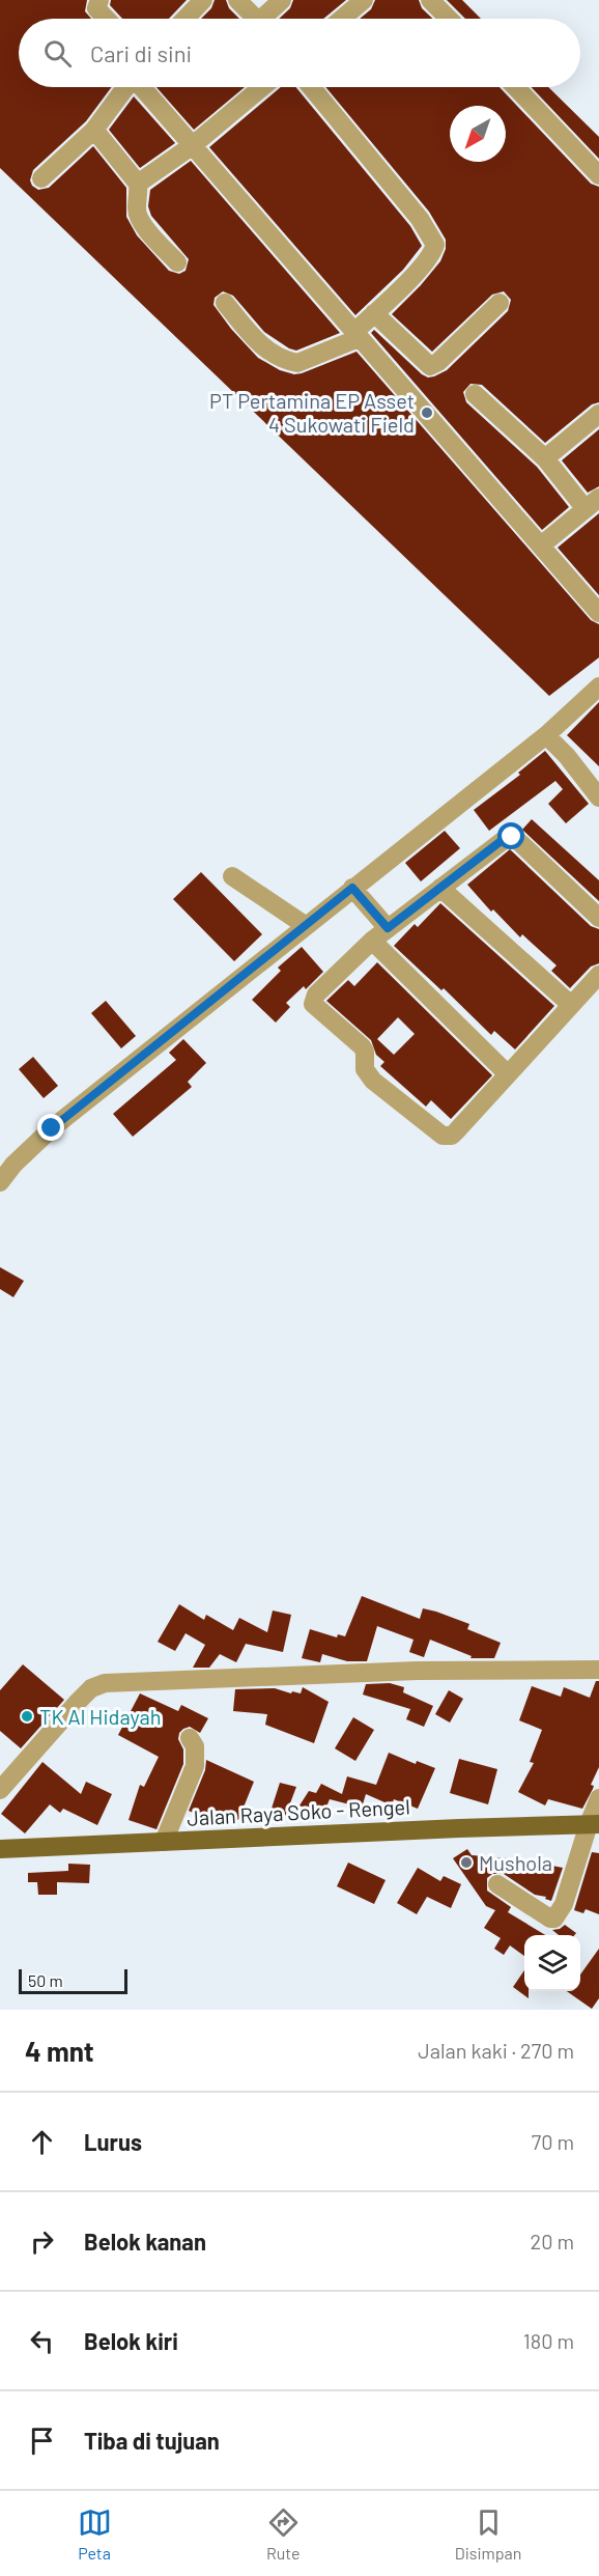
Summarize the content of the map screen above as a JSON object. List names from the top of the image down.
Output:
{
  "streets": {
    "main road": ["Jalan Raya Soko - Rengel"]
  },
  "places": ["PT Pertamina EP Asset 4 Sukowati Field", "TK Al Hidayah", "Mushola"],
  "scale_bar": "50 m",
  "north": "bottom left",
  "page": {
    "search": "Cari di sini",
    "scale": "50 m",
    "heading": ["4 mnt", "Jalan kaki · 270 m"],
    "list": [
      ["Lurus", "70 m"],
      ["Belok kanan", "20 m"],
      ["Belok kiri", "180 m"],
      "Tiba di tujuan"
    ],
    "nav": ["Peta", "Rute", "Disimpan"]
  }
}
